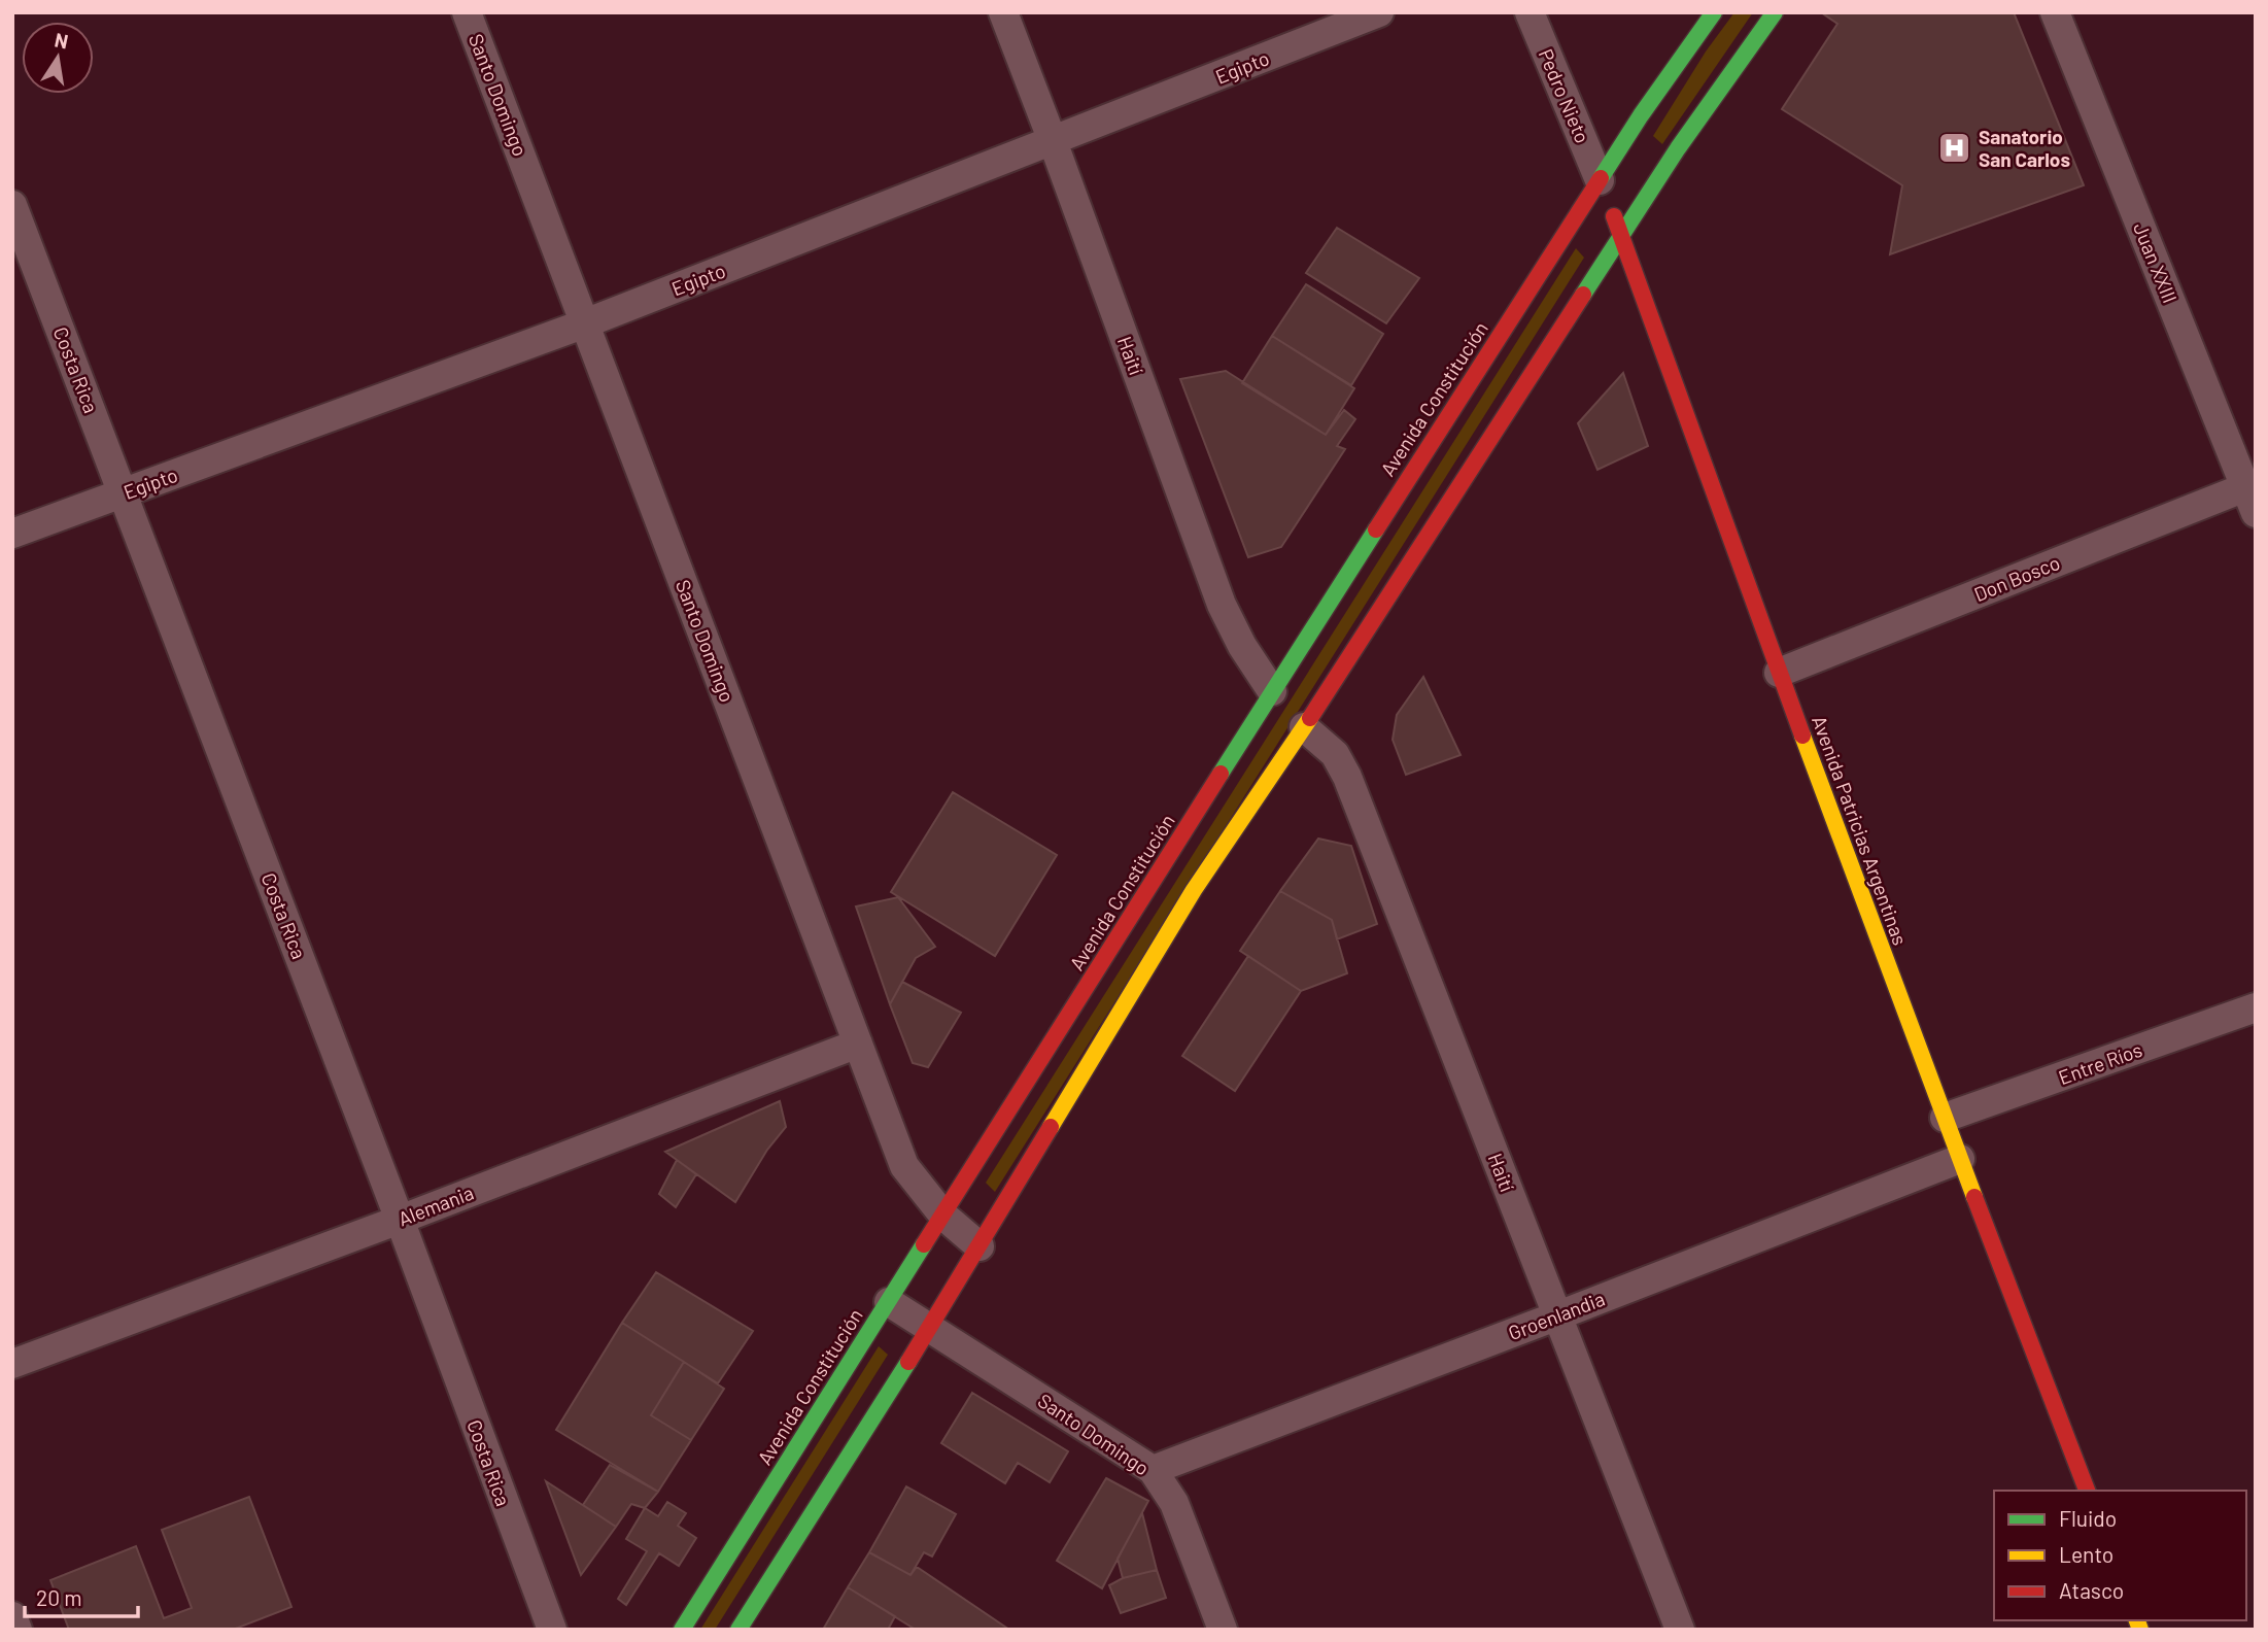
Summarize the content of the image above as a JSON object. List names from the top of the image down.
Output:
{
  "streets": {
    "main road": ["Avenida Constitución", "Avenida Patricias Argentinas"],
    "street": [
      "Egipto",
      "Santo Domingo",
      "Pedro Nieto",
      "Juan XXIII",
      "Haití",
      "Costa Rica",
      "Don Bosco",
      "Entre Ríos",
      "Alemania",
      "Groenlandia"
    ]
  },
  "crossings": [
    ["Egipto", "Santo Domingo"],
    ["Egipto", "Haití"],
    ["Egipto", "Costa Rica"],
    ["Santo Domingo", "Avenida Constitución"],
    ["Santo Domingo", "Alemania"],
    ["Santo Domingo", "Groenlandia"],
    ["Pedro Nieto", "Avenida Constitución"],
    ["Pedro Nieto", "Avenida Patricias Argentinas"],
    ["Juan XXIII", "Don Bosco"],
    ["Haití", "Avenida Constitución"],
    ["Haití", "Groenlandia"],
    ["Costa Rica", "Alemania"],
    ["Avenida Constitución", "Avenida Patricias Argentinas"],
    ["Don Bosco", "Avenida Patricias Argentinas"],
    ["Avenida Patricias Argentinas", "Entre Ríos"],
    ["Avenida Patricias Argentinas", "Groenlandia"]
  ],
  "places": {
    "hospital": ["Sanatorio San Carlos"]
  },
  "legend": ["Fluido", "Lento", "Atasco"],
  "scale_bar": "20 m",
  "north": "top"
}
